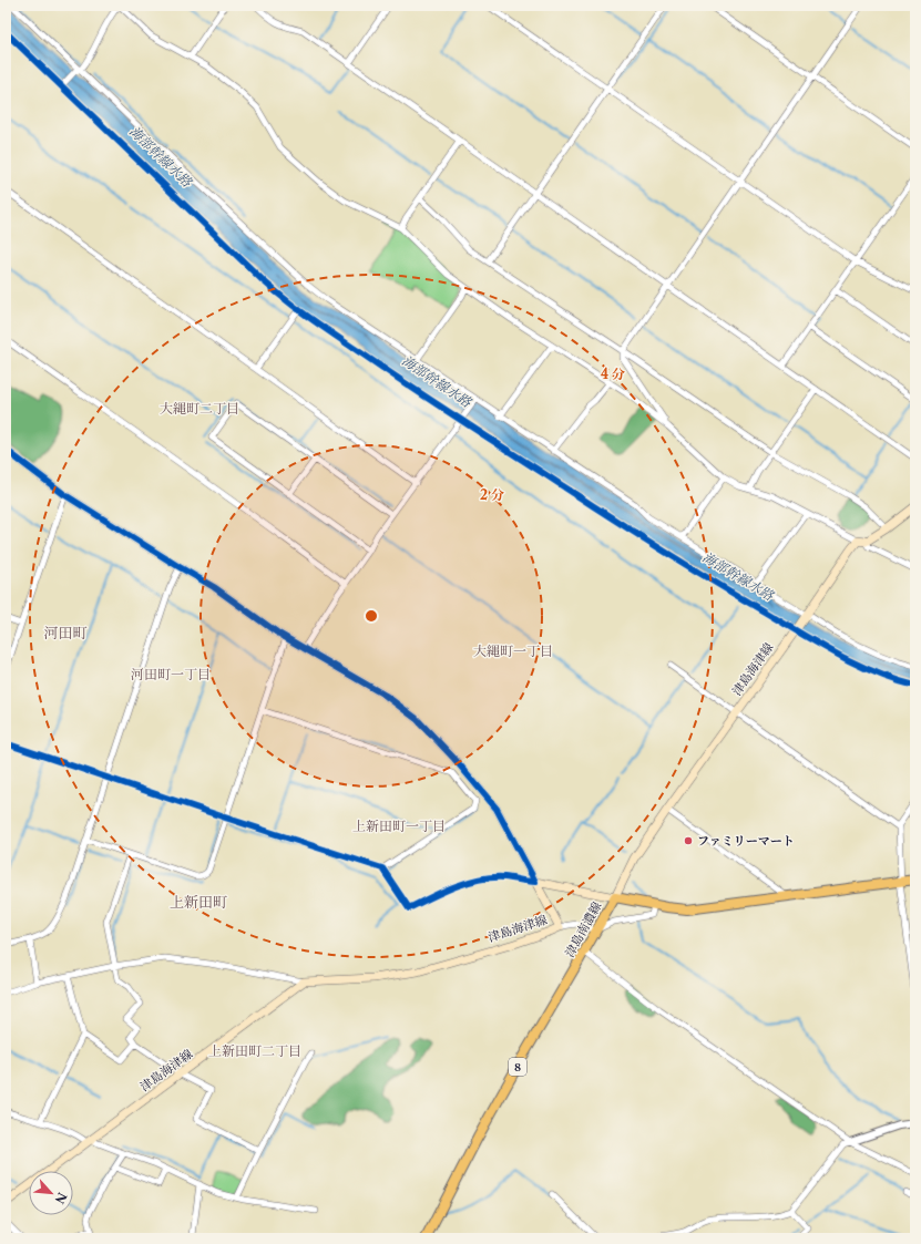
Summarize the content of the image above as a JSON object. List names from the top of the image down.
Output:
{
  "streets": {
    "main road": ["津島海津線", "津島南濃線", "8"]
  },
  "crossings": [
    ["津島海津線", "津島南濃線"]
  ],
  "districts": [
    "大縄町二丁目",
    "河田町",
    "大縄町一丁目",
    "河田町一丁目",
    "上新田町一丁目",
    "上新田町",
    "上新田町二丁目"
  ],
  "water": ["海部幹線水路"],
  "places": ["ファミリーマート"],
  "north": "bottom right",
  "rings": ["4 分", "2 分"]
}
